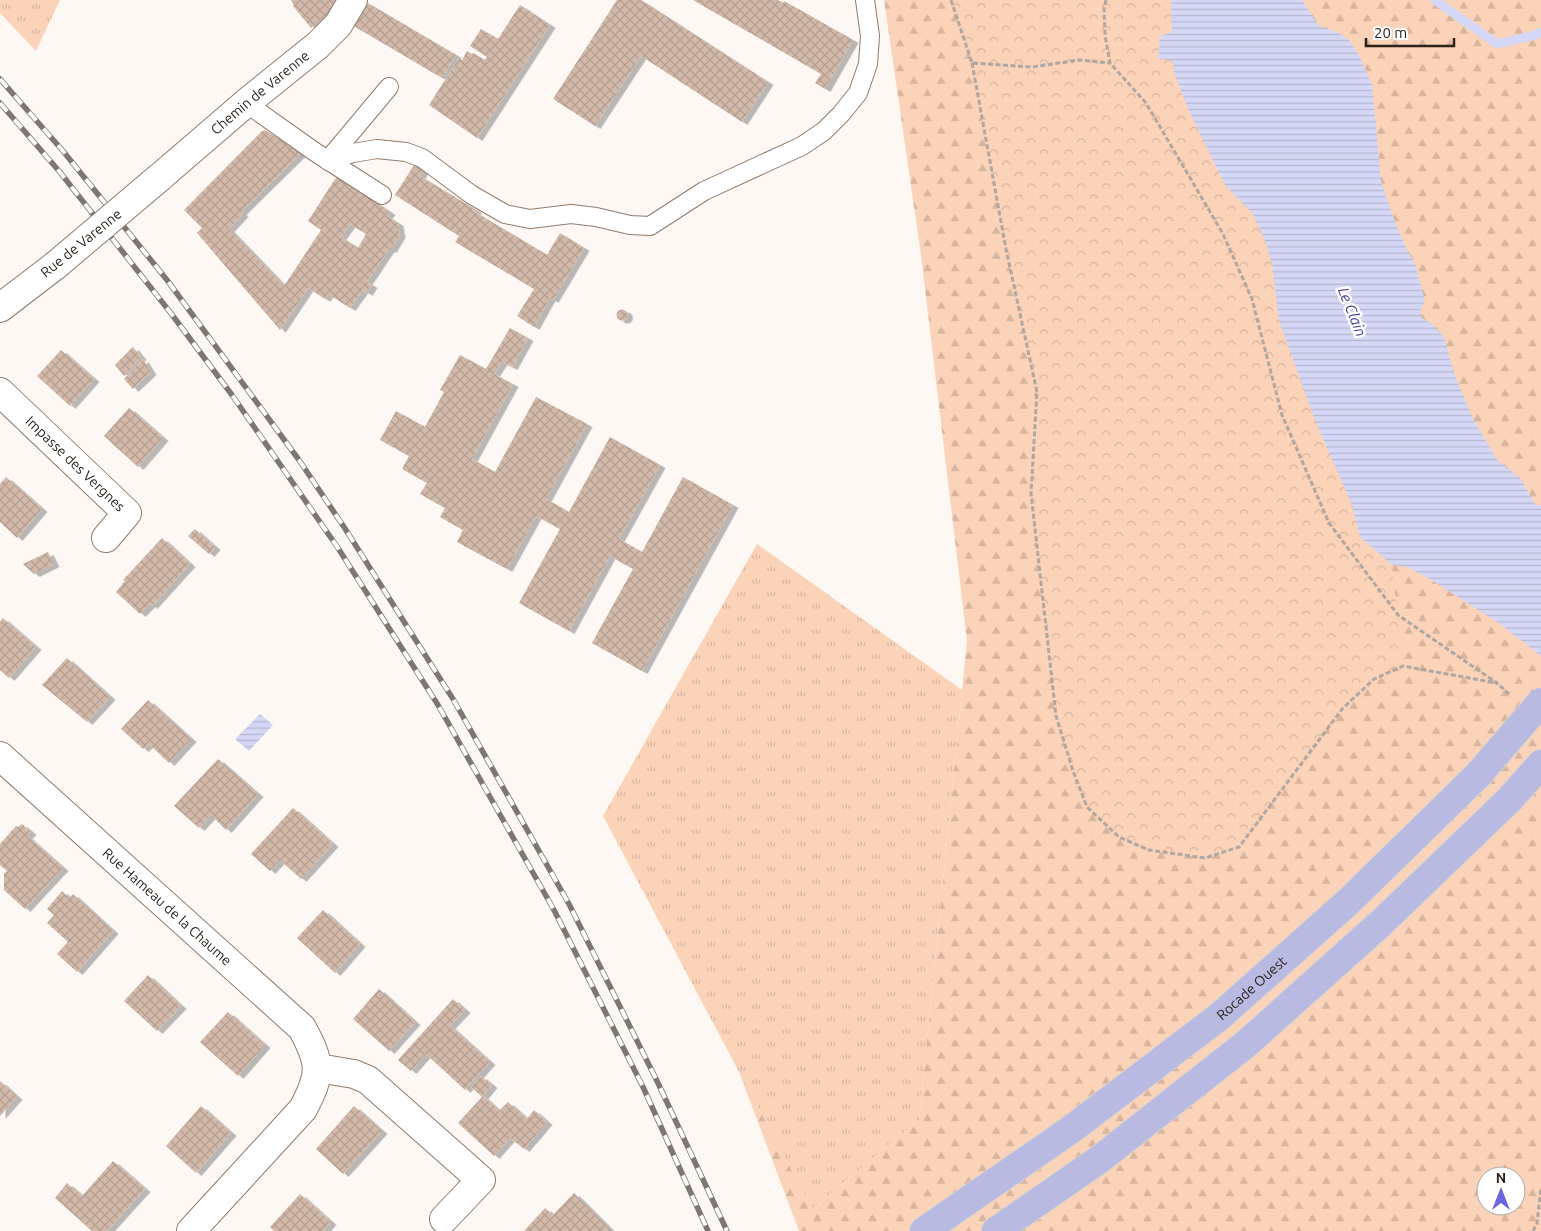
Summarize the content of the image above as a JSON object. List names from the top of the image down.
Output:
{
  "streets": {
    "main road": ["Rocade Ouest"],
    "street": [
      "Chemin de Varenne",
      "Rue de Varenne",
      "Impasse des Vergnes",
      "Rue Hameau de la Chaume"
    ]
  },
  "crossings": [
    ["Chemin de Varenne", "Rue de Varenne"]
  ],
  "water": ["Le Clain"],
  "scale_bar": "20 m",
  "north": "top"
}
